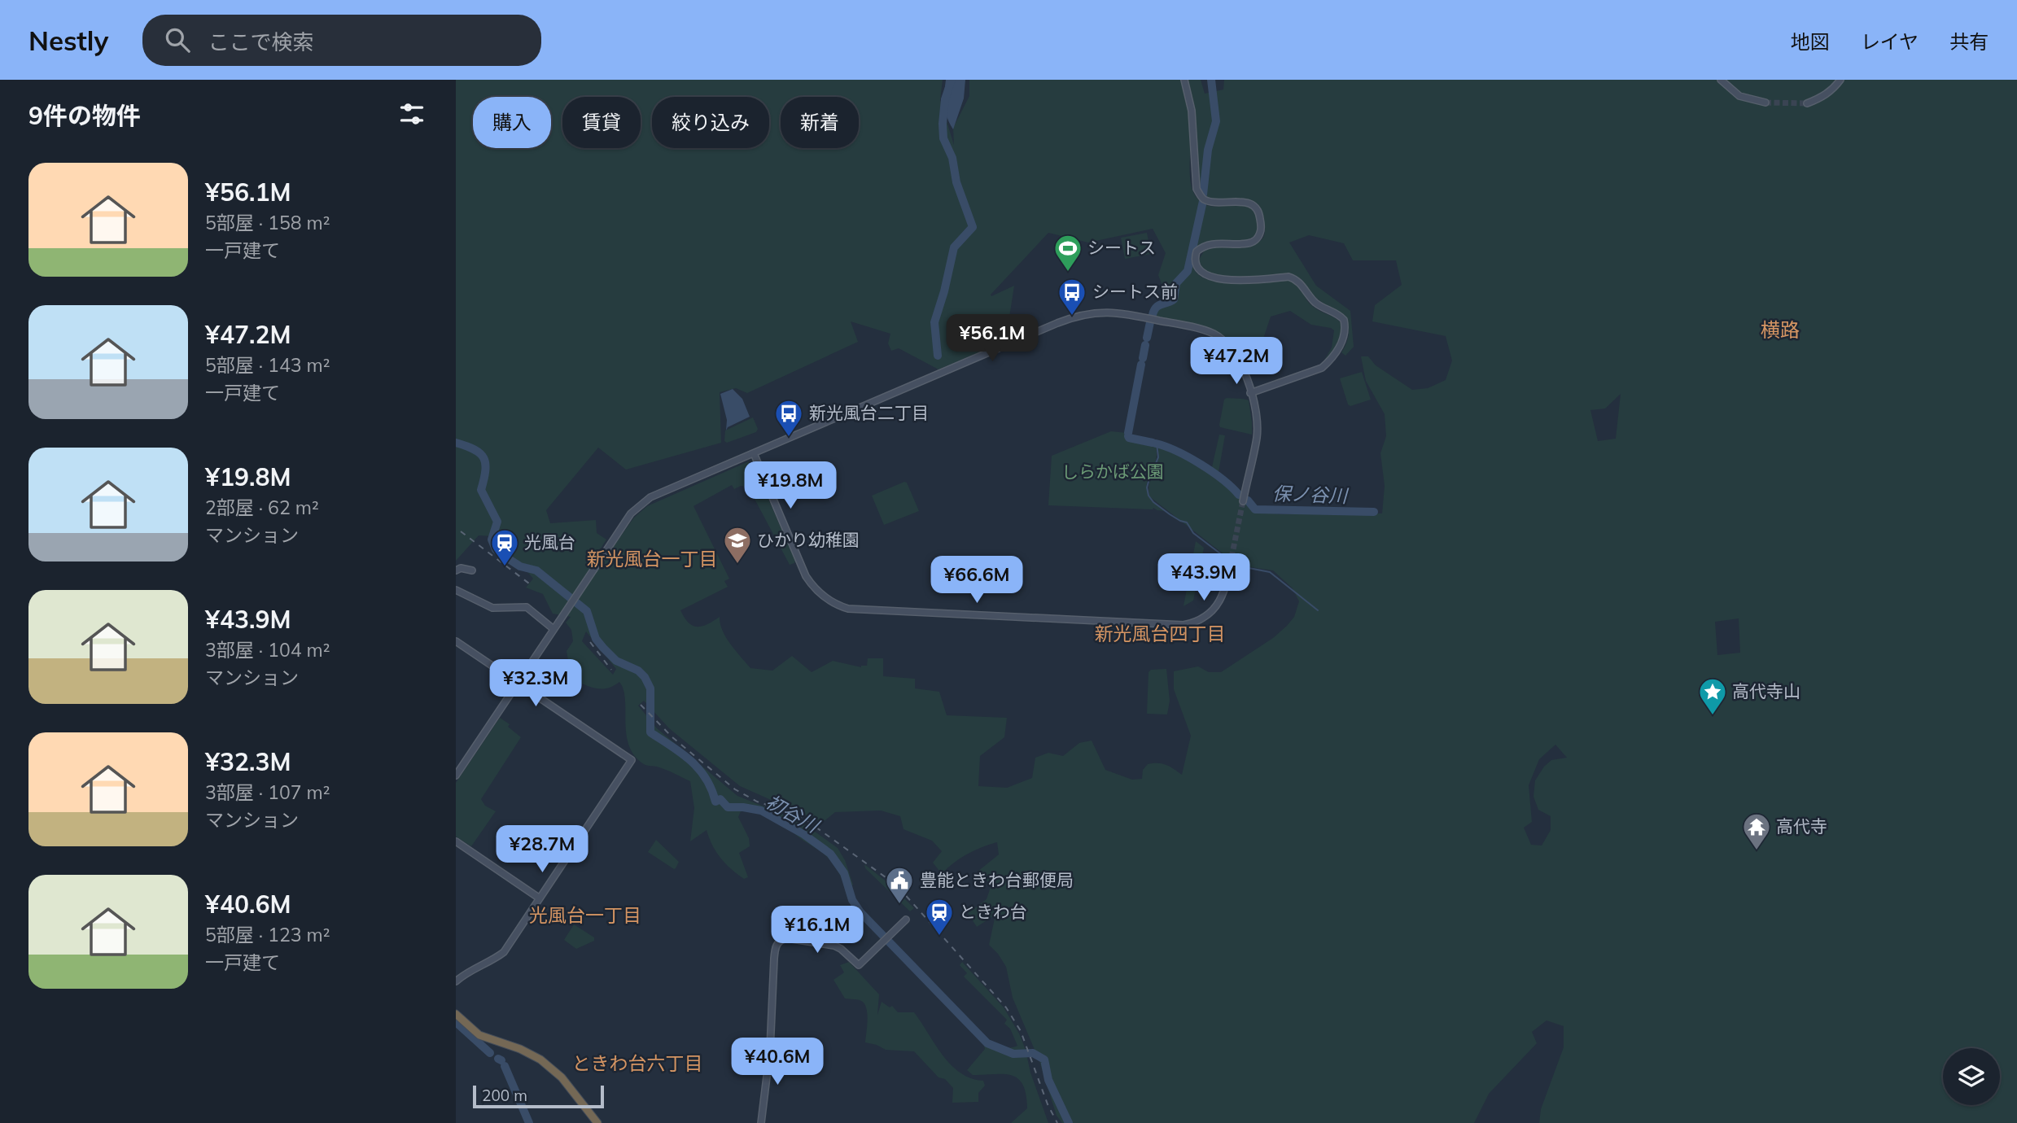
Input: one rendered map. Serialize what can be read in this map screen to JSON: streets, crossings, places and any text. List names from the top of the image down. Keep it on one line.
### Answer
{"districts":["横路","新光風台一丁目","新光風台四丁目","光風台一丁目","ときわ台六丁目"],"water":["保ノ谷川","初谷川"],"parks":["しらかば公園"],"places":{"sports":["シートス"],"bus stop":["シートス前","新光風台二丁目"],"school or university":["ひかり幼稚園"],"station":["光風台","ときわ台"],"place":["高代寺山"],"temple":["高代寺"],"public building":["豊能ときわ台郵便局"]},"scale_bar":"200 m","page":{"header":"Nestly","search":"ここで検索","nav":["地図","レイヤ","共有"],"heading":"9件の物件","chip":["購入","賃貸","絞り込み","新着"],"list":[{"name":"¥56.1M","note":"5部屋 · 158 m² · 一戸建て"},{"name":"¥47.2M","note":"5部屋 · 143 m² · 一戸建て"},{"name":"¥19.8M","note":"2部屋 · 62 m² · マンション"},{"name":"¥43.9M","note":"3部屋 · 104 m² · マンション"},{"name":"¥32.3M","note":"3部屋 · 107 m² · マンション"},{"name":"¥40.6M","note":"5部屋 · 123 m² · 一戸建て"}],"price":["¥56.1M","¥47.2M","¥19.8M","¥43.9M","¥66.6M","¥32.3M","¥28.7M","¥16.1M","¥40.6M"],"scale":"200 m"}}
